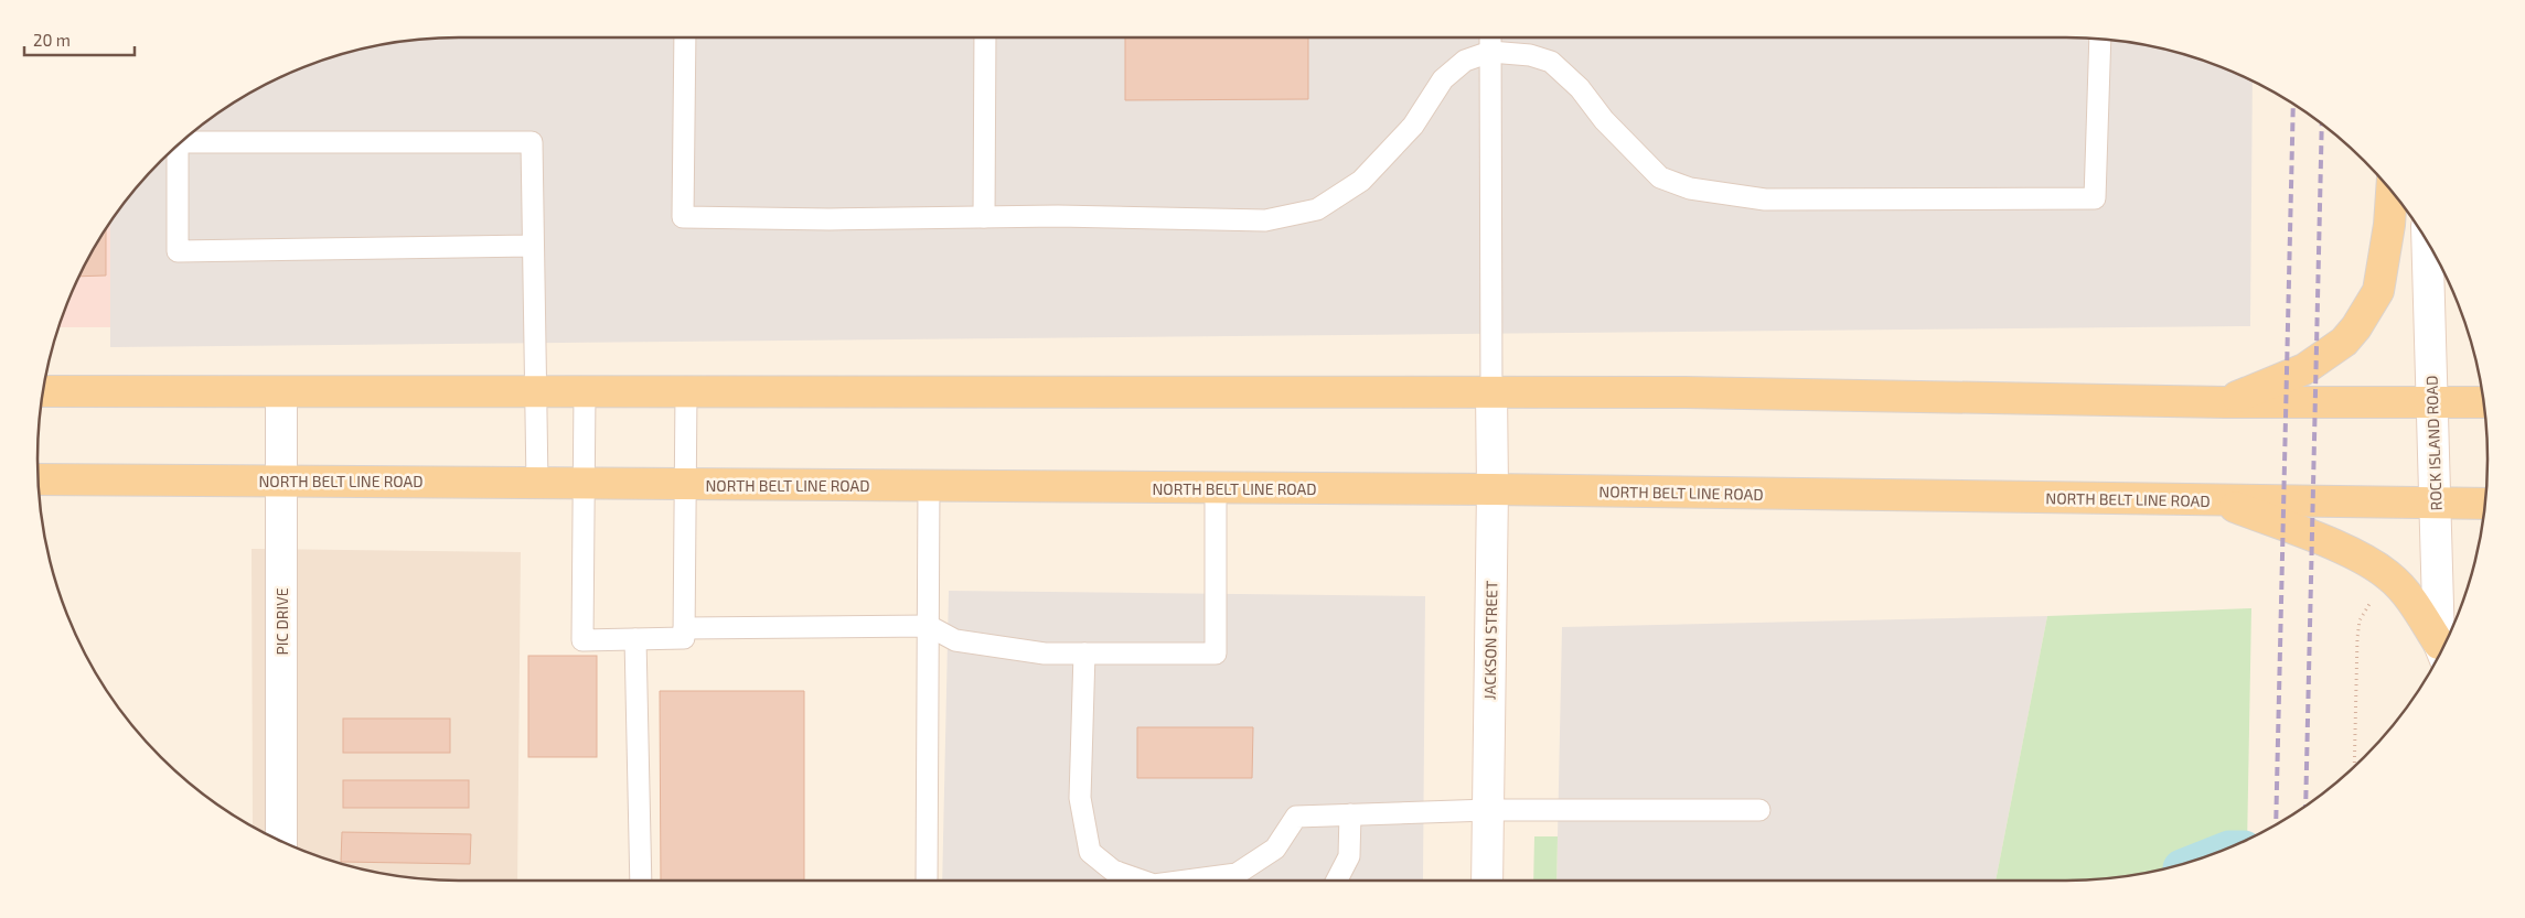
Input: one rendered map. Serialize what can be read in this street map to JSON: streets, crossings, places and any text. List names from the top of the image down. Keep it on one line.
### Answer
{"streets":{"main road":["NORTH BELT LINE ROAD"],"street":["ROCK ISLAND ROAD","PIC DRIVE","JACKSON STREET"]},"crossings":[["ROCK ISLAND ROAD","NORTH BELT LINE ROAD"],["NORTH BELT LINE ROAD","PIC DRIVE"],["NORTH BELT LINE ROAD","JACKSON STREET"]],"scale_bar":"20 m"}
